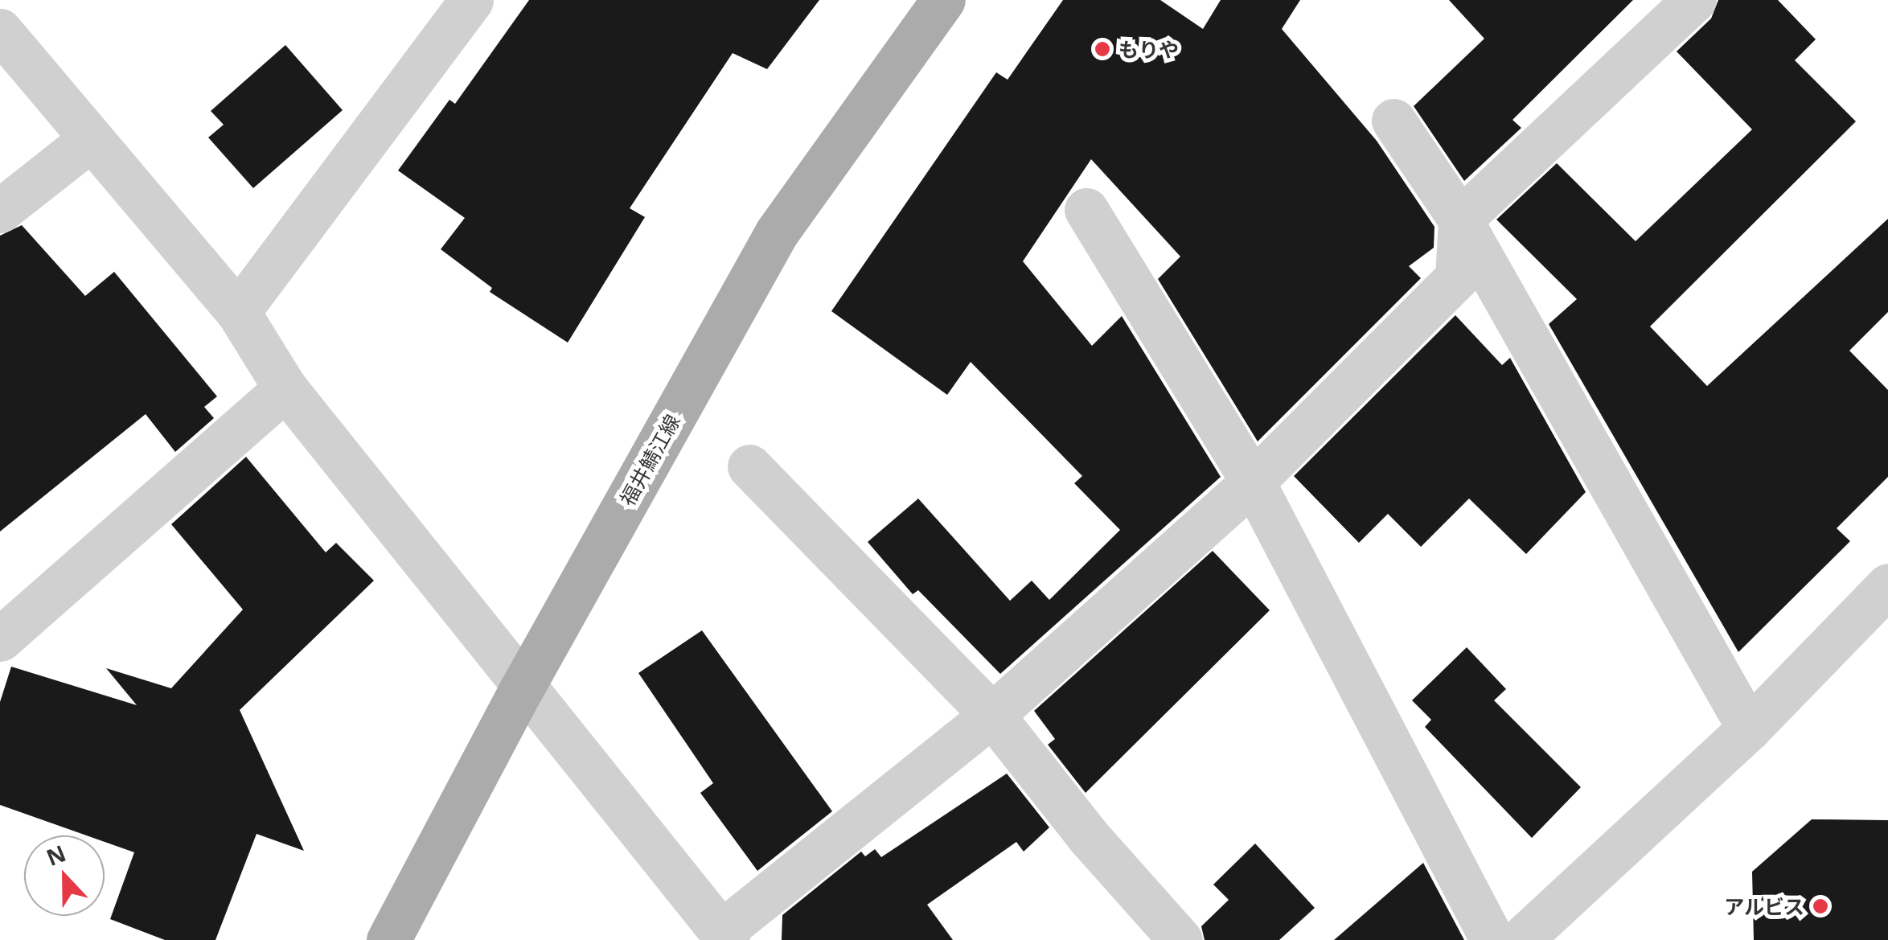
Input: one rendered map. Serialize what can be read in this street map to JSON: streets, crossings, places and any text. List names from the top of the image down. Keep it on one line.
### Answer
{"streets":{"main road":["福井鯖江線"]},"places":["もりや","アルビス"],"north":"top"}
